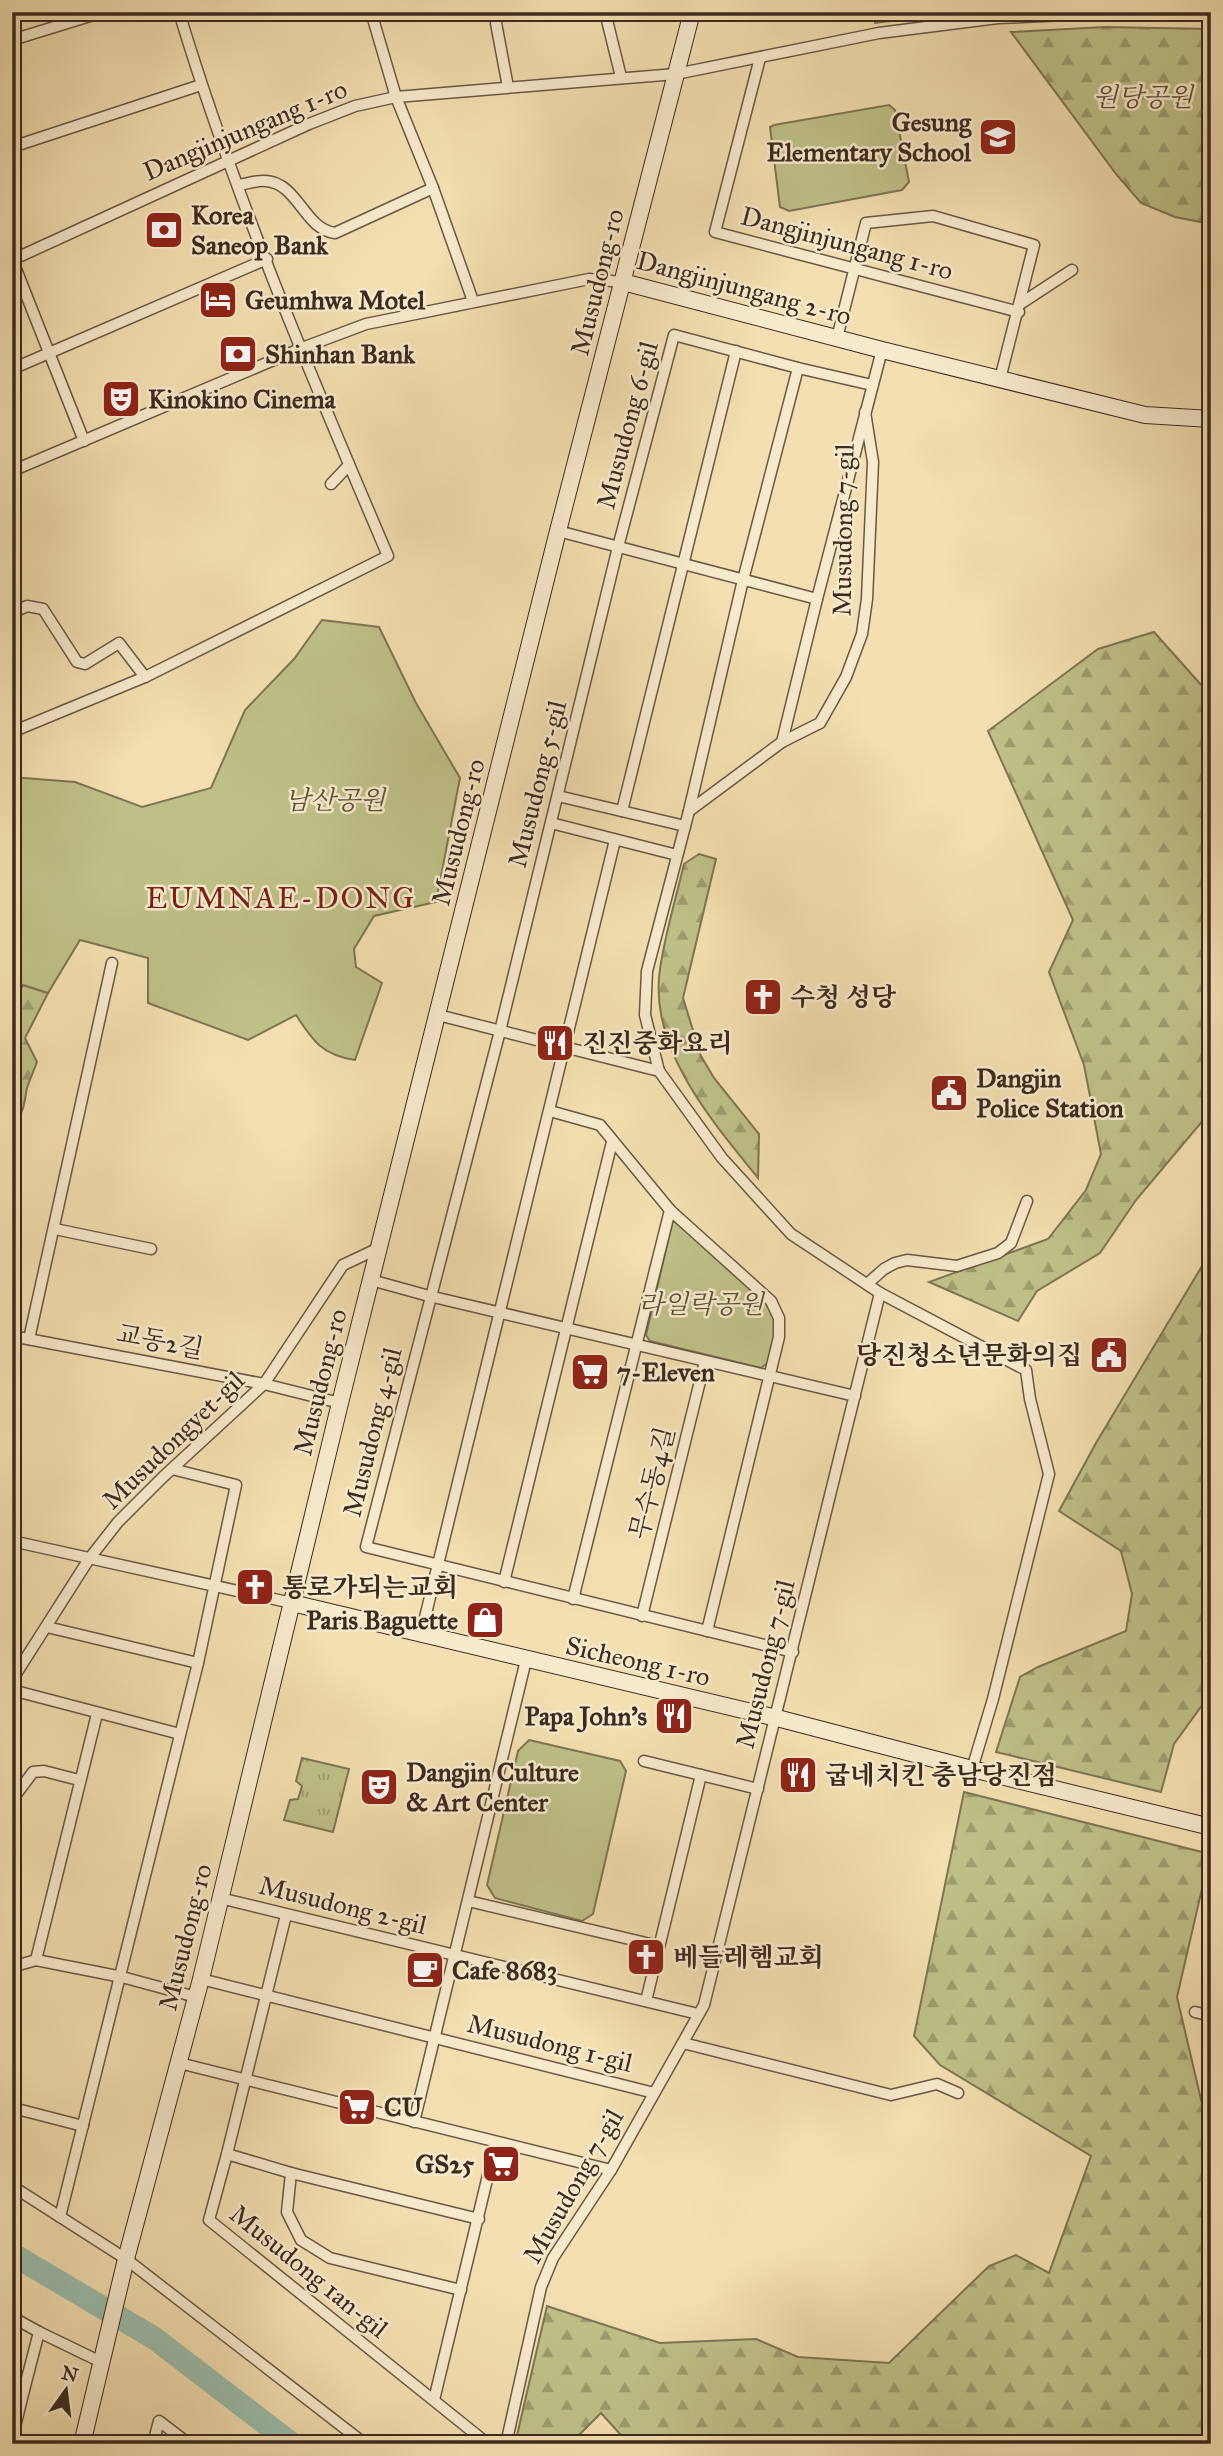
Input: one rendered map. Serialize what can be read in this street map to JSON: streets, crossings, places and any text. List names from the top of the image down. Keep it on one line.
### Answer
{"streets":{"street":["Dangjinjungang 1-ro","Musudong-ro","Dangjinjungang 2-ro","Musudong 6-gil","Musudong 7-gil","Musudong 5-gil","교동2길","Musudong 4-gil","Musudongyet-gil","무수동4길","Sicheong 1-ro","Musudong 2-gil","Musudong 1-gil","Musudong 1an-gil"]},"crossings":[["Dangjinjungang 1-ro","Musudong-ro"],["Dangjinjungang 1-ro","Dangjinjungang 2-ro"],["Musudong-ro","Dangjinjungang 2-ro"],["Musudong-ro","Musudong 6-gil"],["Musudong-ro","교동2길"],["Musudong-ro","Musudongyet-gil"],["Musudong-ro","Sicheong 1-ro"],["Musudong-ro","Musudong 2-gil"],["Musudong-ro","Musudong 1-gil"],["Dangjinjungang 2-ro","Musudong 7-gil"],["Musudong 6-gil","Musudong 7-gil"],["Musudong 6-gil","Musudong 5-gil"],["Musudong 7-gil","Musudong 4-gil"],["Musudong 7-gil","Sicheong 1-ro"],["Musudong 7-gil","Musudong 2-gil"],["Musudong 7-gil","Musudong 1-gil"],["Musudong 5-gil","Musudong 4-gil"],["교동2길","Musudongyet-gil"],["Musudong 4-gil","무수동4길"],["Sicheong 1-ro","Musudong 2-gil"],["Musudong 2-gil","Musudong 1-gil"]],"districts":["EUMNAE-DONG"],"parks":["원당공원","남산공원","라일락공원"],"places":{"school or university":["Gesung Elementary School"],"bank":["Korea Saneop Bank","Shinhan Bank"],"hotel":["Geumhwa Motel"],"theatre":["Kinokino Cinema","Dangjin Culture & Art Center"],"church":["수청 성당","통로가되는교회","베들레헴교회"],"restaurant":["진진중화요리","Papa John's","굽네치킨 충남당진점"],"public building":["Dangjin Police Station","당진청소년문화의집"],"supermarket":["7-Eleven","CU","GS25"],"shop":["Paris Baguette"],"cafe":["Cafe 8683"]},"north":"top"}
